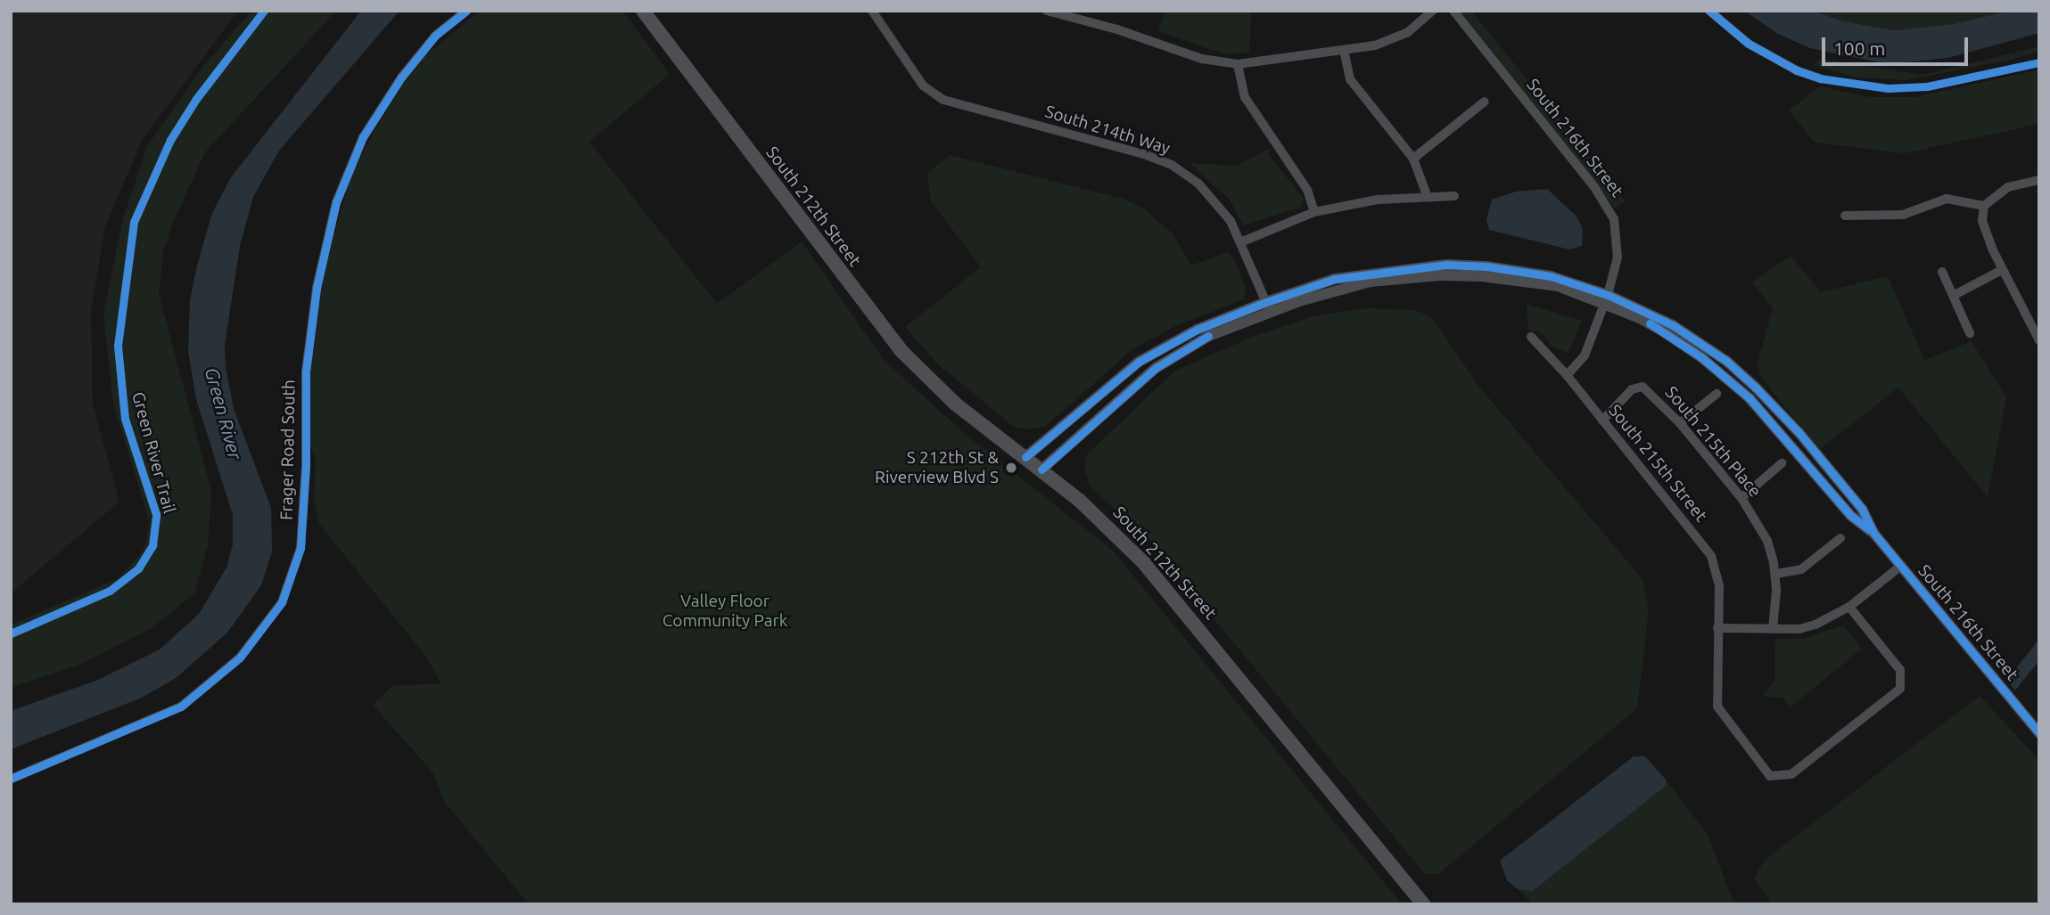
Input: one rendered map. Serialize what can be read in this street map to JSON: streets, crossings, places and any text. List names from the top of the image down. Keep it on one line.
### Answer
{"streets":{"main road":["South 212th Street"],"street":["South 214th Way","South 216th Street","South 215th Place","Frager Road South","South 215th Street"],"cycle path":["Green River Trail"]},"crossings":[["South 214th Way","South 216th Street"],["South 216th Street","South 215th Street"],["South 215th Place","South 215th Street"]],"water":["Green River"],"parks":["Valley Floor Community Park"],"places":["S 212th St & Riverview Blvd S"],"scale_bar":"100 m"}
